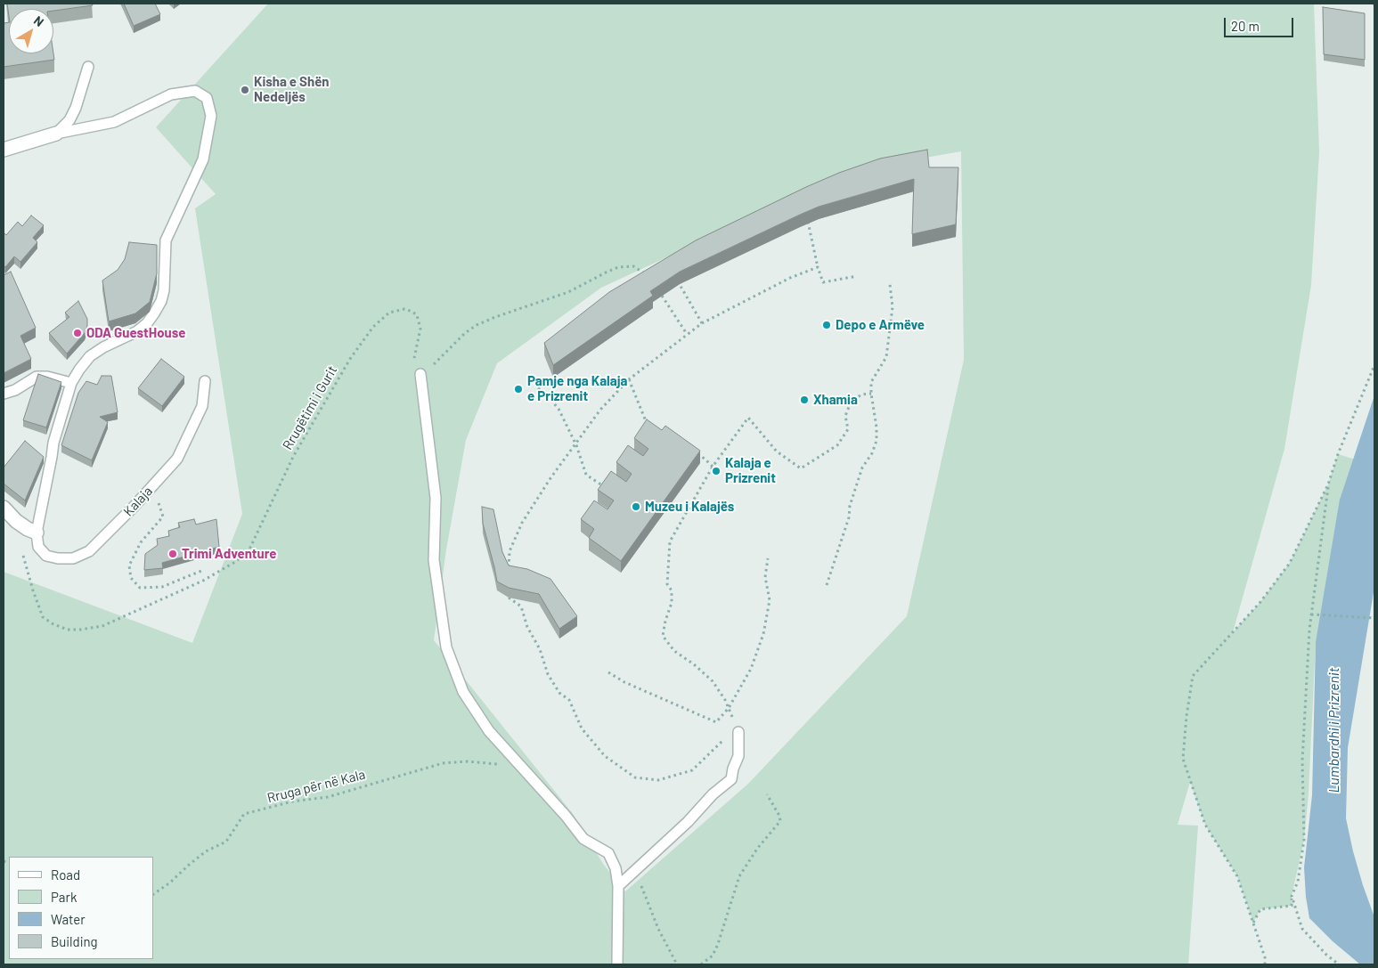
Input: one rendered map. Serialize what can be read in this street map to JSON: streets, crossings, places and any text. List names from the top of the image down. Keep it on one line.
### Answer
{"streets":{"lane":["Kalaja"],"path":["Rrugëtimi i Gurit","Rruga për në Kala"]},"water":["Lumbardhi i Prizrenit"],"places":["Kisha e Shën Nedeljës","Depo e Armëve","ODA GuestHouse","Pamje nga Kalaja e Prizrenit","Xhamia","Kalaja e Prizrenit","Muzeu i Kalajës","Trimi Adventure"],"legend":["Road","Park","Water","Building"],"scale_bar":"20 m","north":"top right"}
